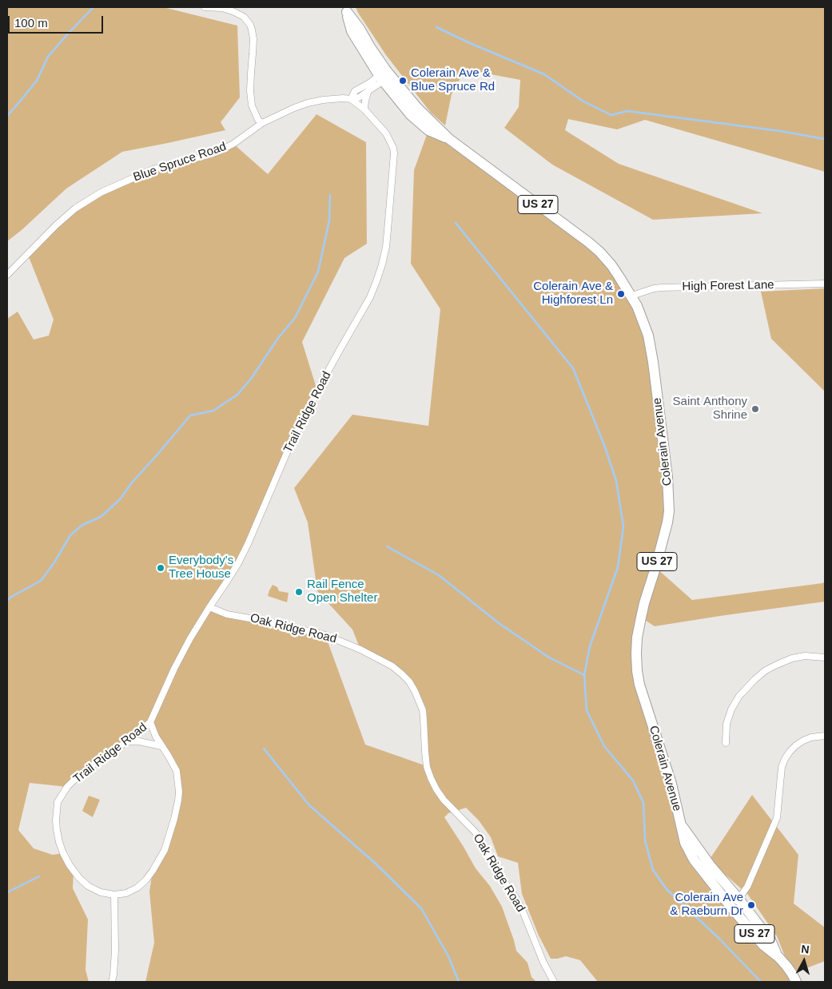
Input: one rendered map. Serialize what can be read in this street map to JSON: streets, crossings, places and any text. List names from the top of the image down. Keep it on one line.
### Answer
{"streets":{"main road":["US 27","Colerain Avenue"],"street":["Blue Spruce Road","High Forest Lane","Trail Ridge Road","Oak Ridge Road"]},"crossings":[["Blue Spruce Road","Trail Ridge Road"],["Blue Spruce Road","Colerain Avenue"],["High Forest Lane","Colerain Avenue"],["Trail Ridge Road","Oak Ridge Road"]],"places":["Colerain Ave & Blue Spruce Rd","Colerain Ave & Highforest Ln","Saint Anthony Shrine","Everybody's Tree House","Rail Fence Open Shelter","Colerain Ave & Raeburn Dr"],"scale_bar":"100 m","north":"top"}
